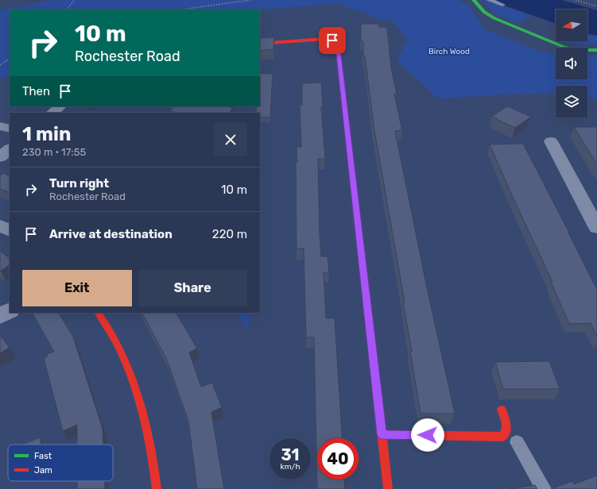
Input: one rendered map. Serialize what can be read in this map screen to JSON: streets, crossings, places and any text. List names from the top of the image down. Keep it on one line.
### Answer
{"parks":["Birch Wood"],"legend":["Fast","Jam"],"north":"left","page":{"turn":["10 m","Rochester Road"],"then":"Then","heading":["1 min","230 m · 17:55"],"list":[{"name":"Turn right","note":"Rochester Road","value":"10 m"},{"name":"Arrive at destination","value":"220 m"}],"buttons":["Exit","Share"],"speed":"31 km/h","limit":"40"}}
